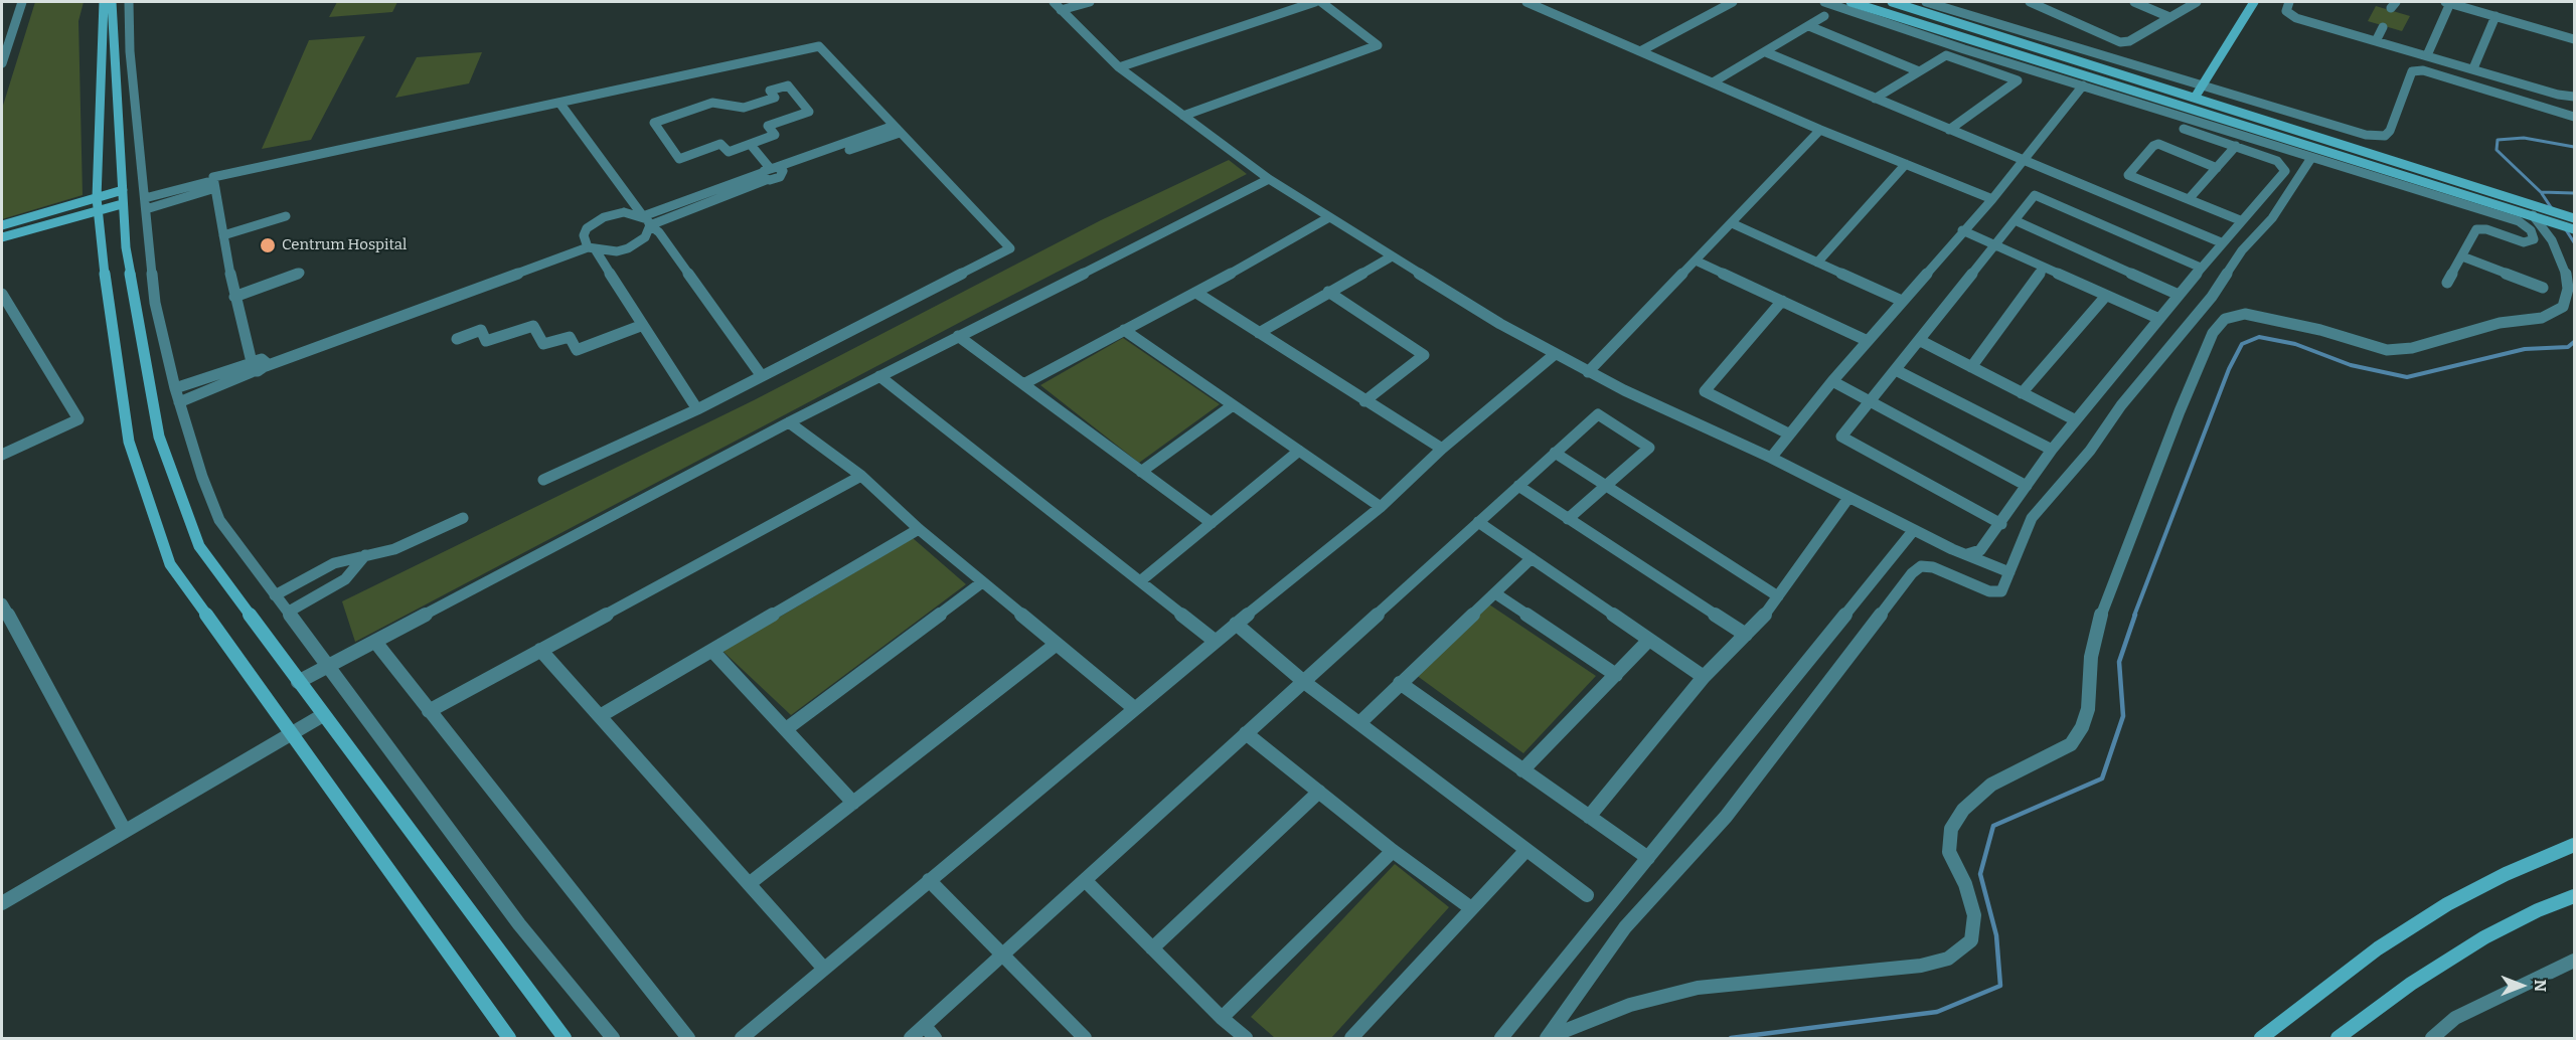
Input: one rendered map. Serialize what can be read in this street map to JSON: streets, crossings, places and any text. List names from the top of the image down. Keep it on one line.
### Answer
{"places":["Centrum Hospital"],"north":"right"}
